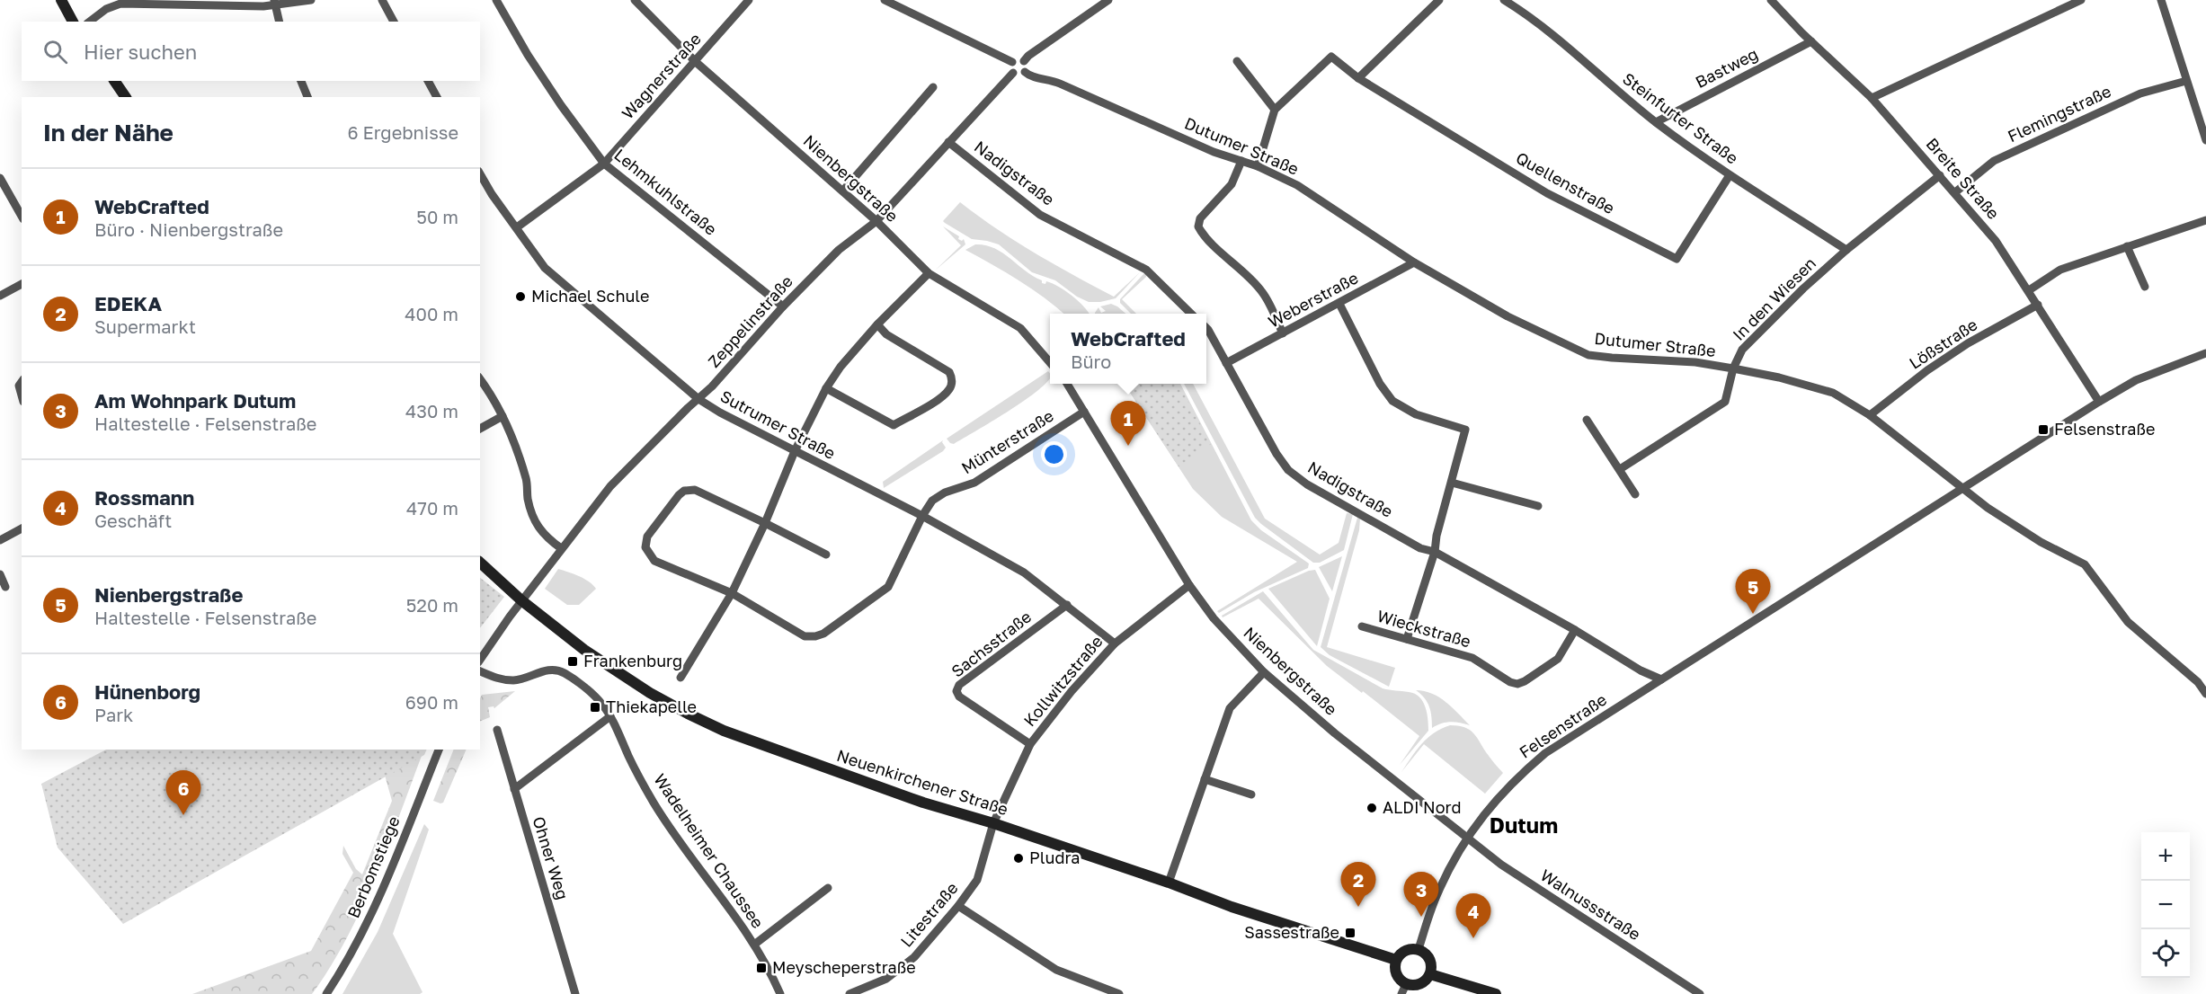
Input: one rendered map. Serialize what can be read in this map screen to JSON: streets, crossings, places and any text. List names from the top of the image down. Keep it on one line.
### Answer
{"streets":{"street":["Bastweg","Wagnerstraße","Flemingstraße","Steinfurter Straße","Dutumer Straße","Nadigstraße","Nienbergstraße","Breite Straße","Quellenstraße","Lehmkuhlstraße","In den Wiesen","Weberstraße","Zeppelinstraße","Lößstraße","Sutrumer Straße","Münterstraße","Wieckstraße","Sachsstraße","Kollwitzstraße","Felsenstraße","Neuenkirchener Straße","Wadelheimer Chaussee","Ohner Weg","Berbomstiege","Walnussstraße","Litestraße"]},"crossings":[["Bastweg","Steinfurter Straße"],["Bastweg","Breite Straße"],["Wagnerstraße","Nienbergstraße"],["Wagnerstraße","Lehmkuhlstraße"],["Wagnerstraße","Sutrumer Straße"],["Flemingstraße","Breite Straße"],["Steinfurter Straße","Quellenstraße"],["Steinfurter Straße","In den Wiesen"],["Dutumer Straße","In den Wiesen"],["Dutumer Straße","Weberstraße"],["Dutumer Straße","Zeppelinstraße"],["Dutumer Straße","Lößstraße"],["Dutumer Straße","Felsenstraße"],["Nadigstraße","Weberstraße"],["Nadigstraße","Zeppelinstraße"],["Nadigstraße","Wieckstraße"],["Nadigstraße","Felsenstraße"],["Nienbergstraße","Zeppelinstraße"],["Nienbergstraße","Münterstraße"],["Nienbergstraße","Kollwitzstraße"],["Nienbergstraße","Felsenstraße"],["Nienbergstraße","Walnussstraße"],["Breite Straße","In den Wiesen"],["Breite Straße","Lößstraße"],["Breite Straße","Felsenstraße"],["Lehmkuhlstraße","Zeppelinstraße"],["Zeppelinstraße","Sutrumer Straße"],["Zeppelinstraße","Neuenkirchener Straße"],["Sutrumer Straße","Münterstraße"],["Sutrumer Straße","Sachsstraße"],["Sutrumer Straße","Kollwitzstraße"],["Sachsstraße","Kollwitzstraße"],["Kollwitzstraße","Neuenkirchener Straße"],["Kollwitzstraße","Litestraße"],["Felsenstraße","Neuenkirchener Straße"],["Felsenstraße","Walnussstraße"],["Neuenkirchener Straße","Litestraße"]],"districts":["Dutum"],"places":{"other":["Michael Schule","ALDI Nord","Pludra"],"transit":["Felsenstraße","Frankenburg","Thiekapelle","Sassestraße","Meyscheperstraße"]},"page":{"search":"Hier suchen","heading":["In der Nähe","6 Ergebnisse"],"list":[{"mark":"1","name":"WebCrafted","note":"Büro · Nienbergstraße","value":"50 m"},{"mark":"2","name":"EDEKA","note":"Supermarkt","value":"400 m"},{"mark":"3","name":"Am Wohnpark Dutum","note":"Haltestelle · Felsenstraße","value":"430 m"},{"mark":"4","name":"Rossmann","note":"Geschäft","value":"470 m"},{"mark":"5","name":"Nienbergstraße","note":"Haltestelle · Felsenstraße","value":"520 m"},{"mark":"6","name":"Hünenborg","note":"Park","value":"690 m"}],"popup":["WebCrafted","Büro"],"pins":["1","5","6","2","3","4"],"map_buttons":["+","−"]}}
